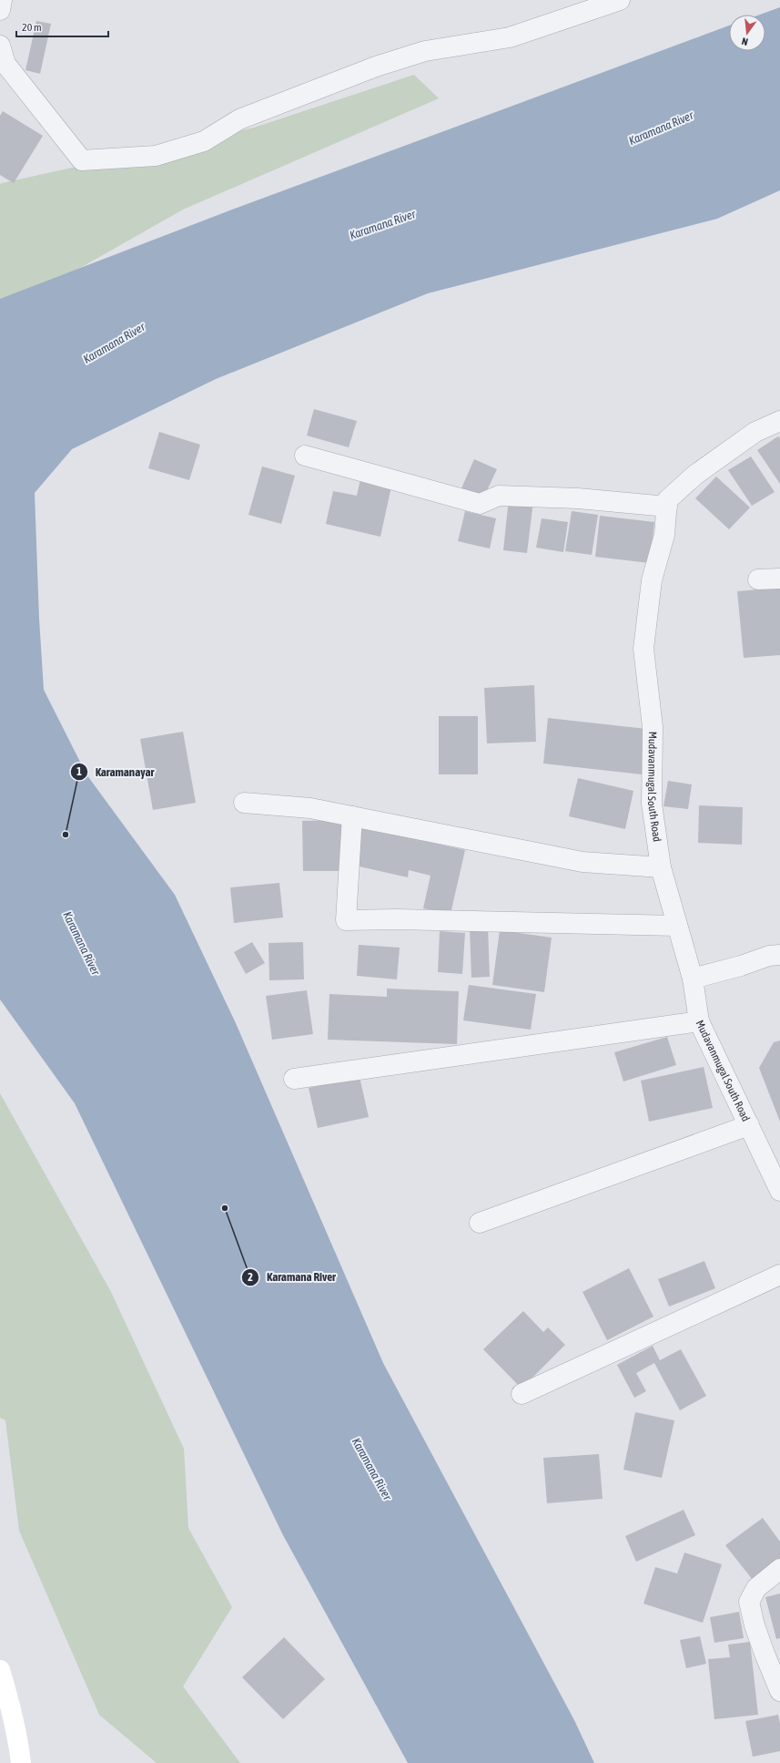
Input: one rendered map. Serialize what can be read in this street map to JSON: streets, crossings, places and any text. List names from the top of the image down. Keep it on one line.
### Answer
{"streets":{"street":["Mudavanmugal South Road"]},"water":["Karamana River"],"places":["Karamanayar","Karamana River"],"scale_bar":"20 m","north":"bottom"}
